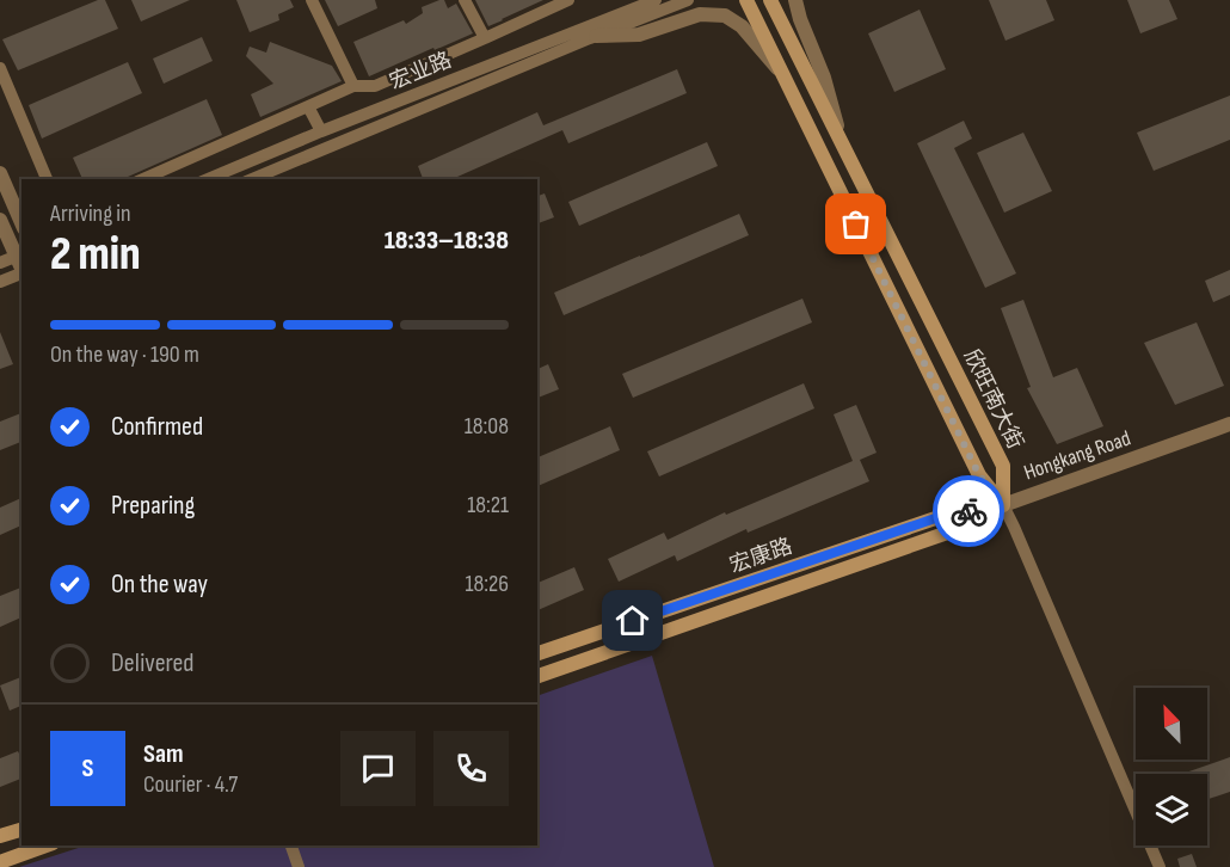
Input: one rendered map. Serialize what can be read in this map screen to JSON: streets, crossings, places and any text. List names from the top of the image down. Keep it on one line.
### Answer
{"streets":{"main road":["欣旺南大街","Hongkang Road","宏康路"],"street":["宏业路"]},"crossings":[["欣旺南大街","Hongkang Road"],["欣旺南大街","宏康路"],["Hongkang Road","宏康路"]],"north":"top left","page":{"heading":["2 min","Arriving in","18:33–18:38"],"panel":["Sam","Courier · 4.7"],"bar":"On the way · 190 m","list":[["Confirmed","18:08"],["Preparing","18:21"],["On the way","18:26"],"Delivered"],"round":"S"}}
